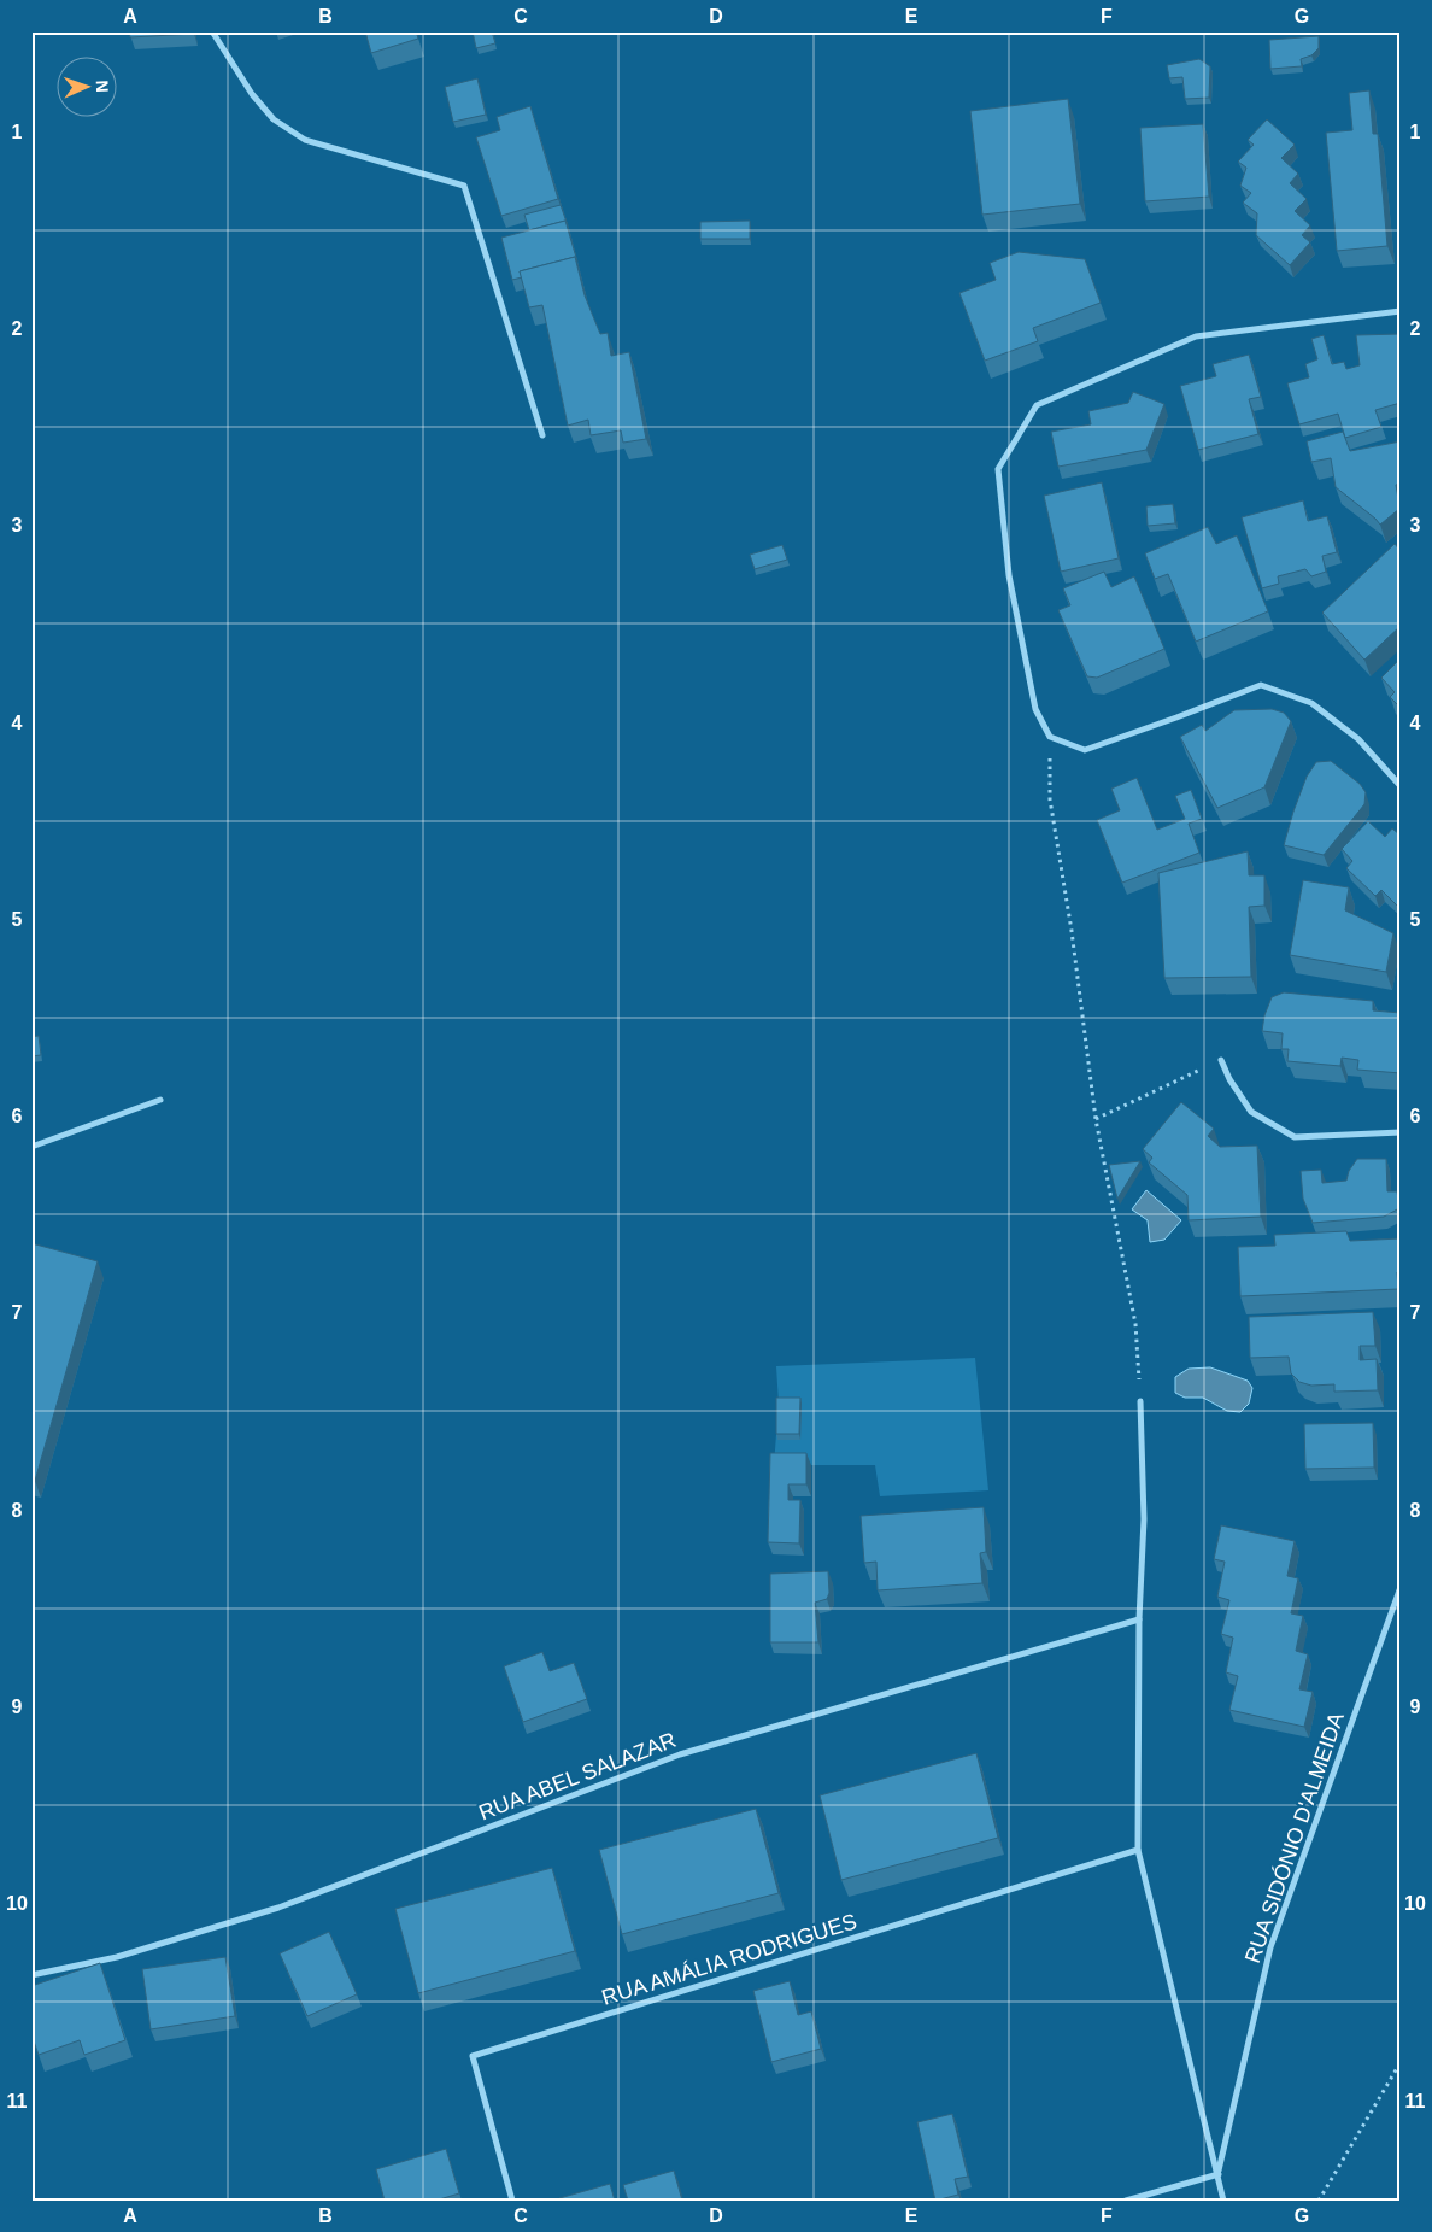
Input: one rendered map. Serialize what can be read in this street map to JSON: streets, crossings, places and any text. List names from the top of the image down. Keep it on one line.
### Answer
{"streets":{"street":["RUA ABEL SALAZAR","RUA SIDÓNIO D'ALMEIDA","RUA AMÁLIA RODRIGUES"]},"north":"right","grid":{"columns":["A","B","C","D","E","F","G"],"rows":["1","2","3","4","5","6","7","8","9","10","11"]}}
